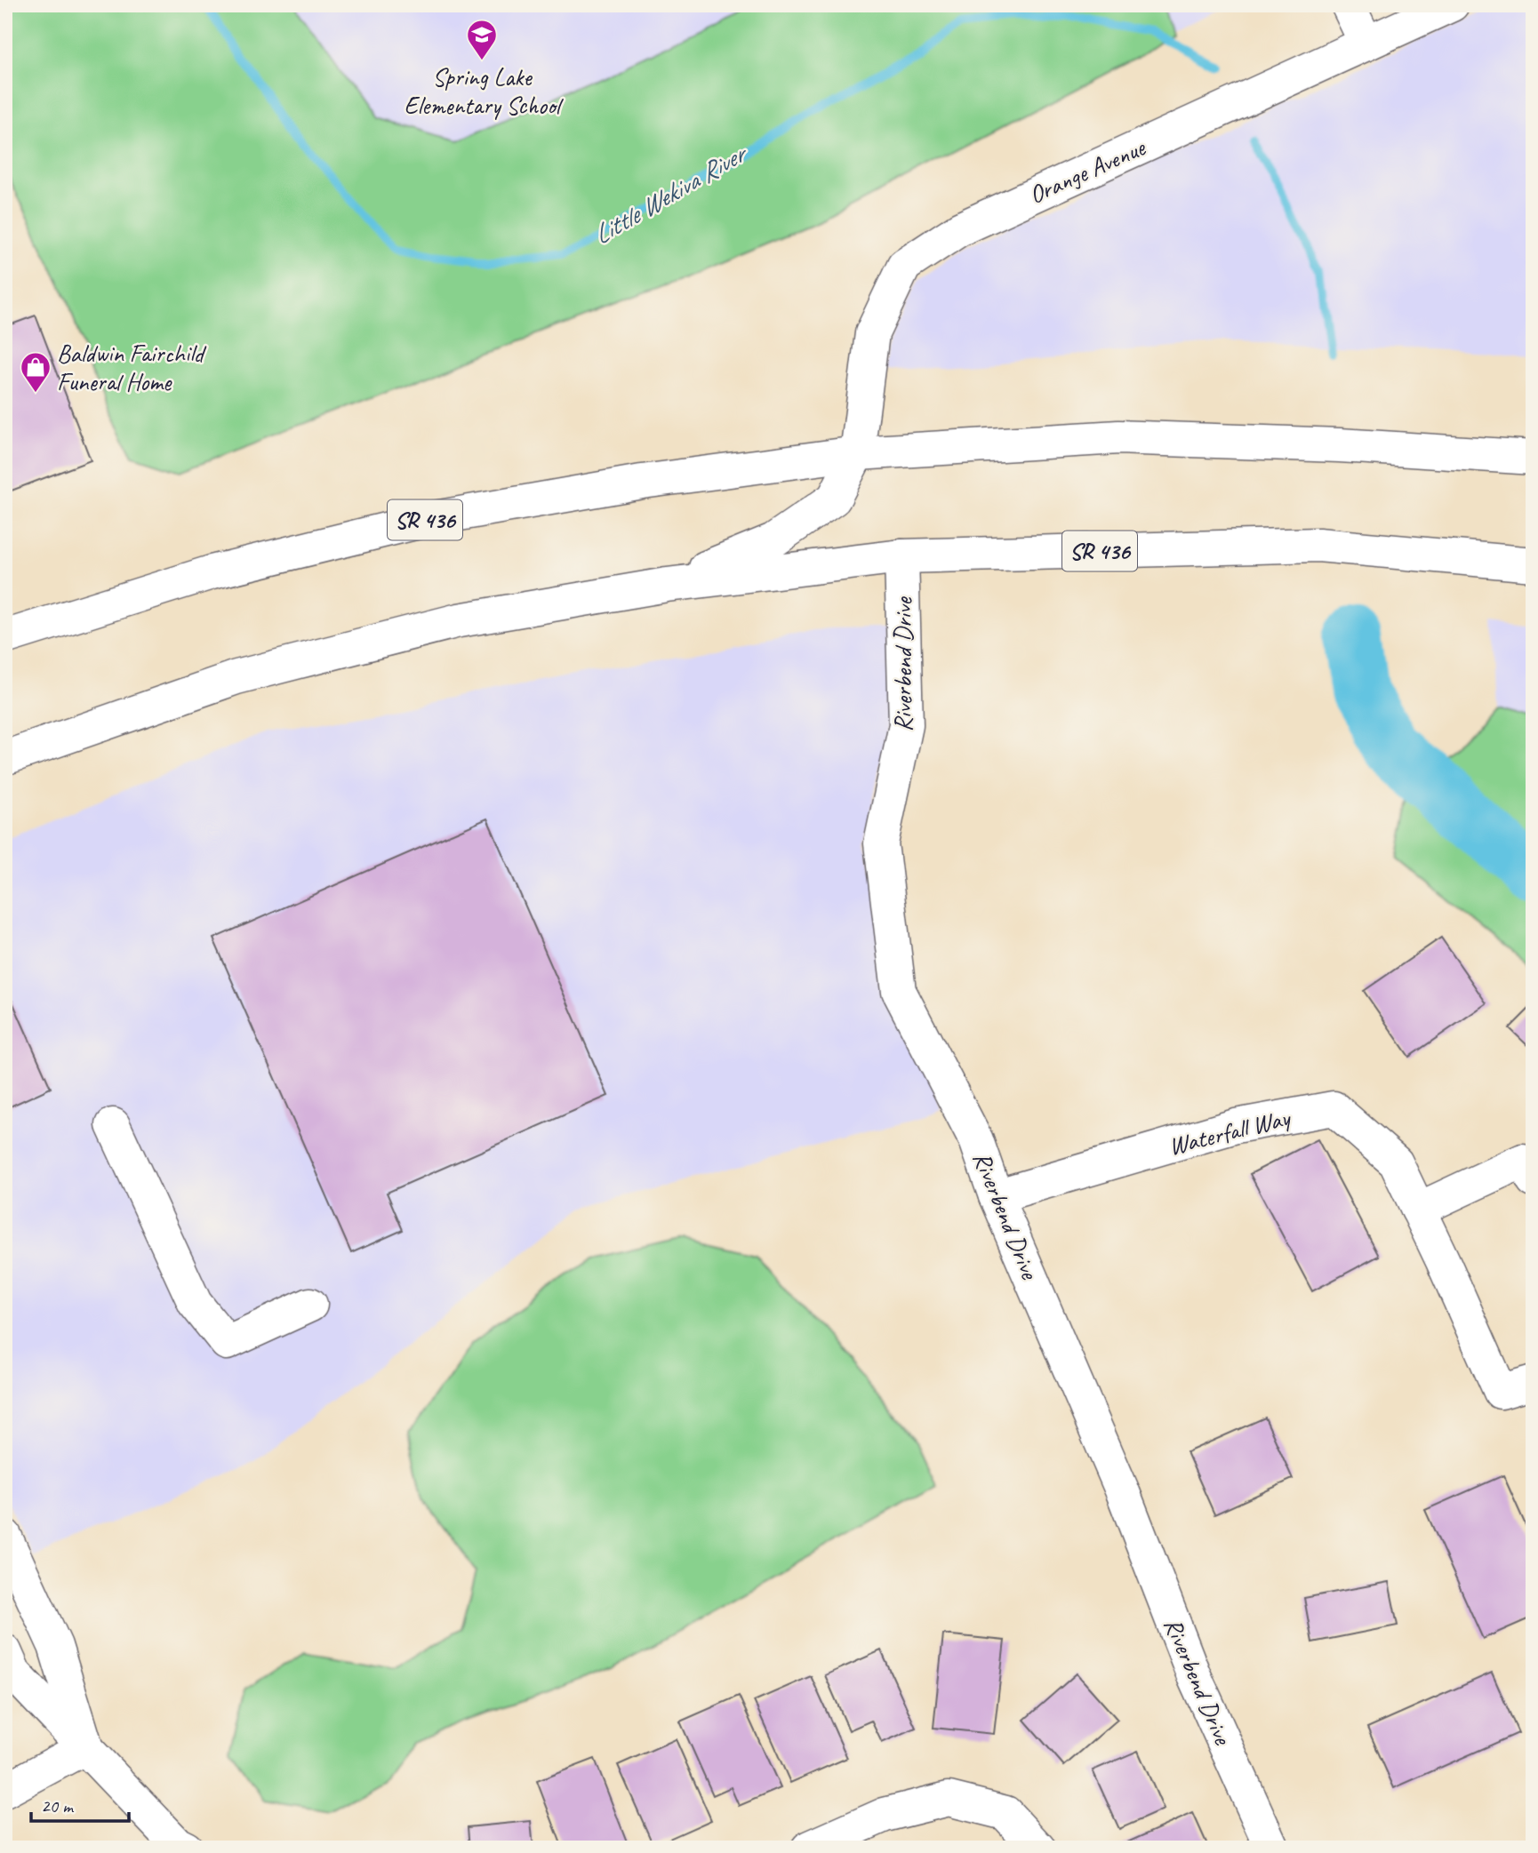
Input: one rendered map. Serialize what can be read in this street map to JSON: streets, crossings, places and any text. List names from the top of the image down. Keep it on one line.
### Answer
{"streets":{"main road":["Orange Avenue","SR 436","Riverbend Drive","Waterfall Way"]},"crossings":[["Orange Avenue","SR 436"],["SR 436","Riverbend Drive"],["Riverbend Drive","Waterfall Way"]],"water":["Little Wekiva River"],"places":{"school or university":["Spring Lake Elementary School"],"shop":["Baldwin Fairchild Funeral Home"]},"scale_bar":"20 m"}
